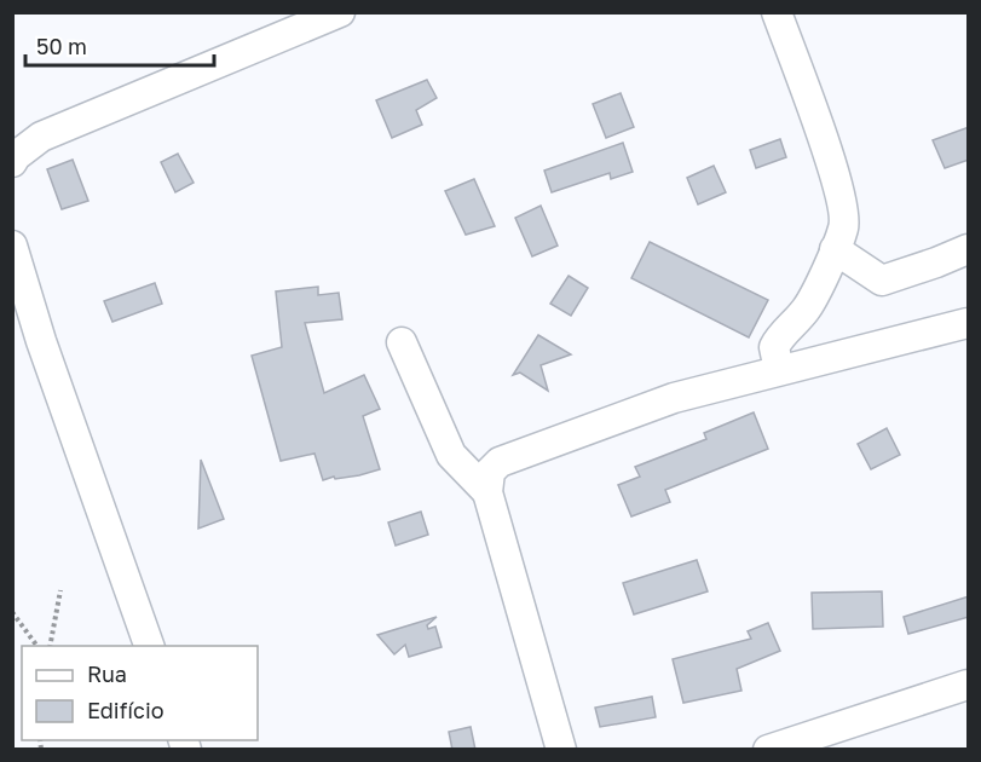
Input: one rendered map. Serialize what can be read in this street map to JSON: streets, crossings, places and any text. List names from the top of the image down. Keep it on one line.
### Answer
{"legend":["Rua","Edifício"],"scale_bar":"50 m"}
